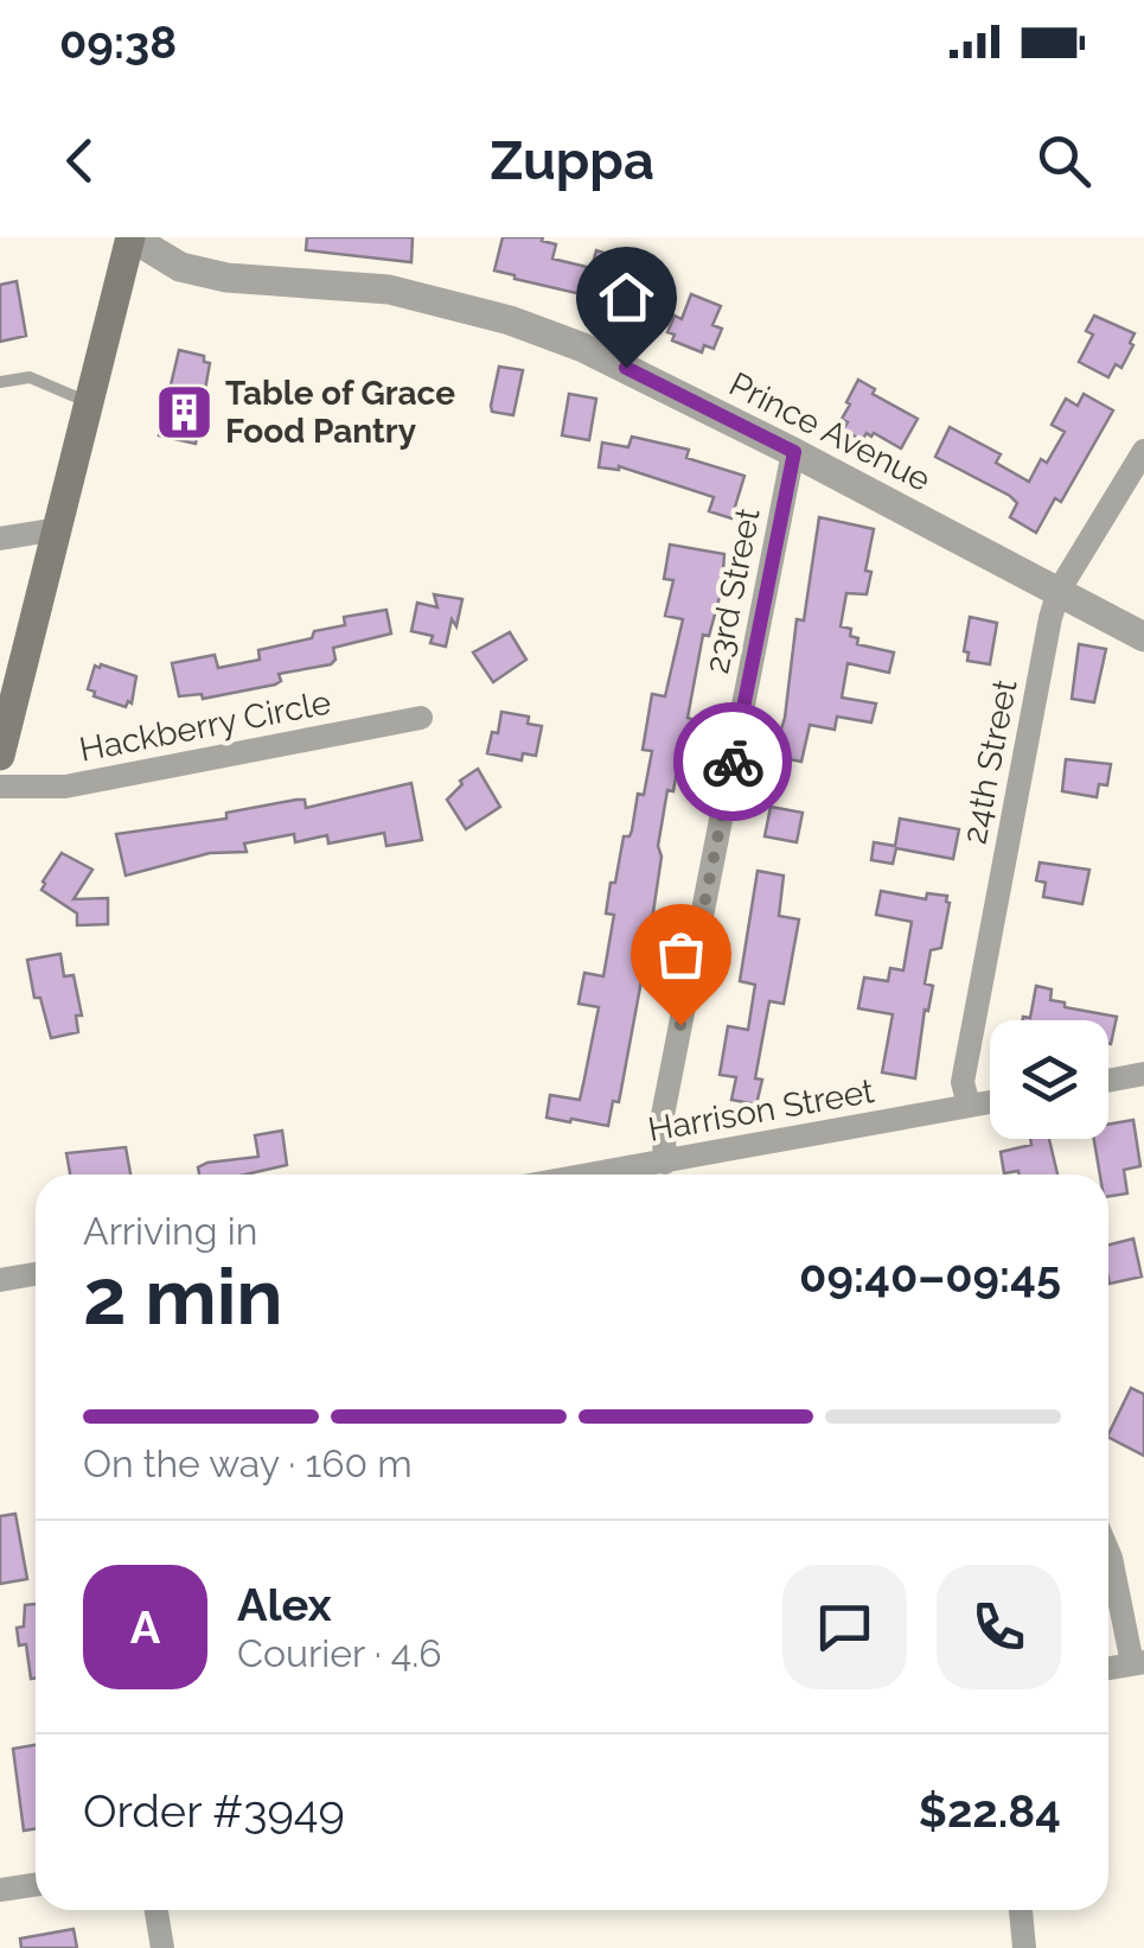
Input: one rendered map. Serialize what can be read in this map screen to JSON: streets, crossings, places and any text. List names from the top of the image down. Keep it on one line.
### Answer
{"streets":{"street":["Prince Avenue","23rd Street","Hackberry Circle","24th Street","Harrison Street"]},"crossings":[["Prince Avenue","23rd Street"],["Prince Avenue","24th Street"],["23rd Street","Harrison Street"],["24th Street","Harrison Street"]],"places":{"building":["Table of Grace Food Pantry"]},"page":{"status":"09:38","header":"Zuppa","heading":["2 min","Arriving in","09:40–09:45"],"panel":["Alex","Courier · 4.6","Order #3949","$22.84"],"bar":"On the way · 160 m","round":"A"}}
